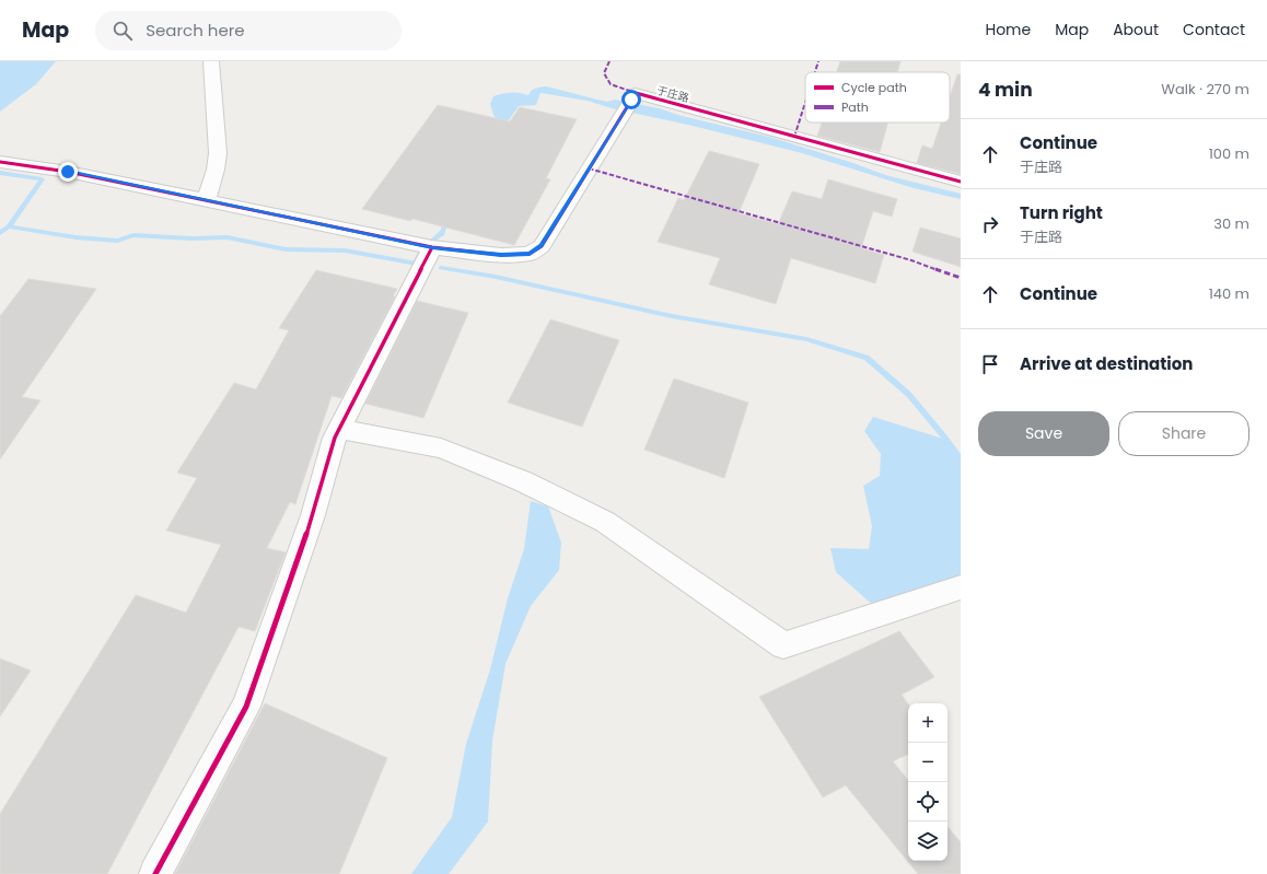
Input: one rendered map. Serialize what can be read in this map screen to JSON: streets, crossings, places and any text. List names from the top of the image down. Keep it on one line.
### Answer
{"streets":{"street":["于庄路"]},"legend":["Cycle path","Path"],"page":{"header":"Map","search":"Search here","nav":["Home","Map","About","Contact"],"heading":["4 min","Walk · 270 m"],"list":[["Continue","于庄路","100 m"],["Turn right","于庄路","30 m"],["Continue","140 m"],"Arrive at destination"],"buttons":["Save","Share"],"map_buttons":["+","−"]}}
